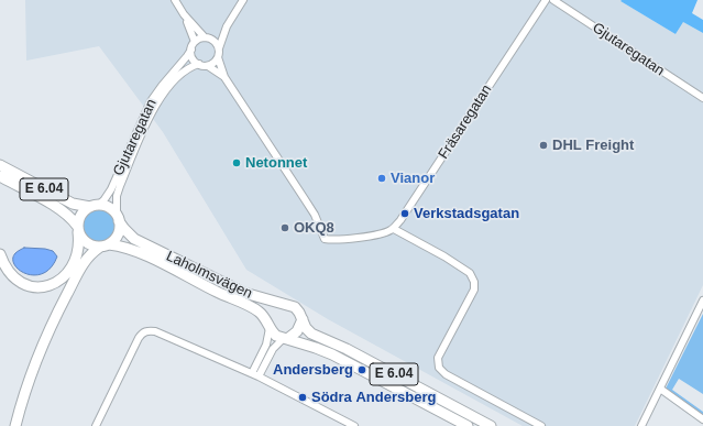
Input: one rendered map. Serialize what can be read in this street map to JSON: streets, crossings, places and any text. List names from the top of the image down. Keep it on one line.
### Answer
{"streets":{"highway":["E 6.04","Laholmsvägen"],"street":["Gjutaregatan","Fräsaregatan"]},"crossings":[["Gjutaregatan","Laholmsvägen"]],"places":["DHL Freight","Netonnet","Vianor","Verkstadsgatan","OKQ8","Andersberg","Södra Andersberg"]}
